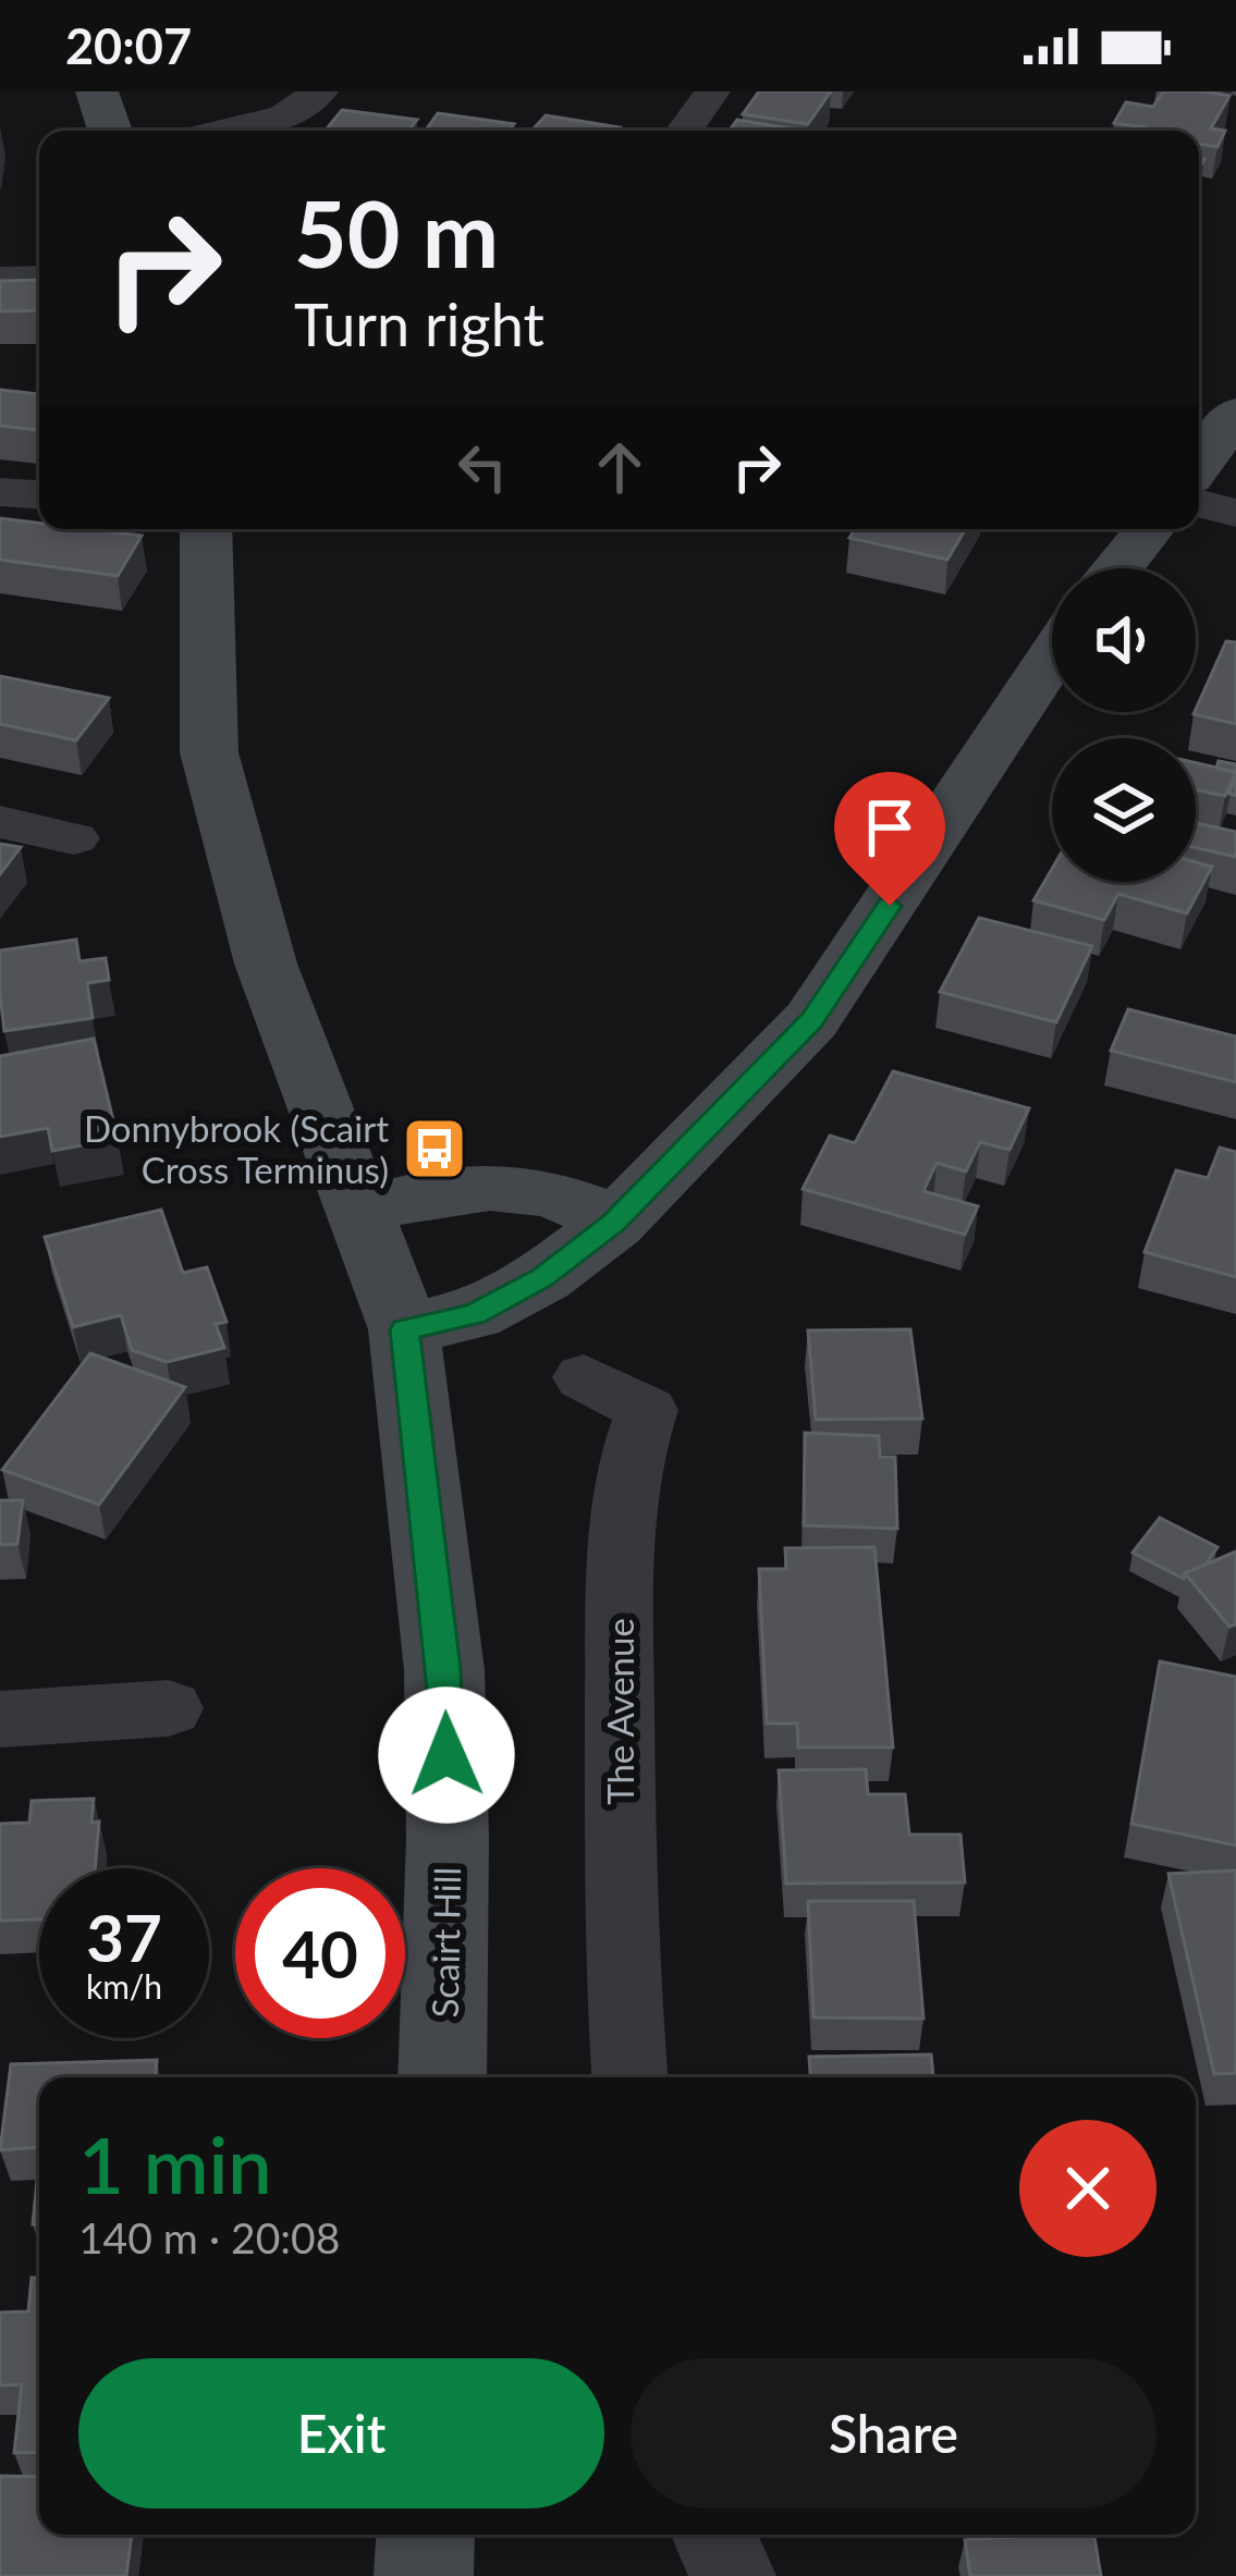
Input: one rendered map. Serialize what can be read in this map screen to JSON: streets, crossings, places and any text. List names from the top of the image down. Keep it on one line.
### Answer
{"streets":{"street":["The Avenue","Scairt Hill"]},"places":{"bus stop":["Donnybrook (Scairt Cross Terminus)"]},"page":{"status":"20:07","turn":["50 m","Turn right"],"speed":"37 km/h","limit":"40","heading":["1 min","140 m · 20:08"],"buttons":["Exit","Share"]}}
